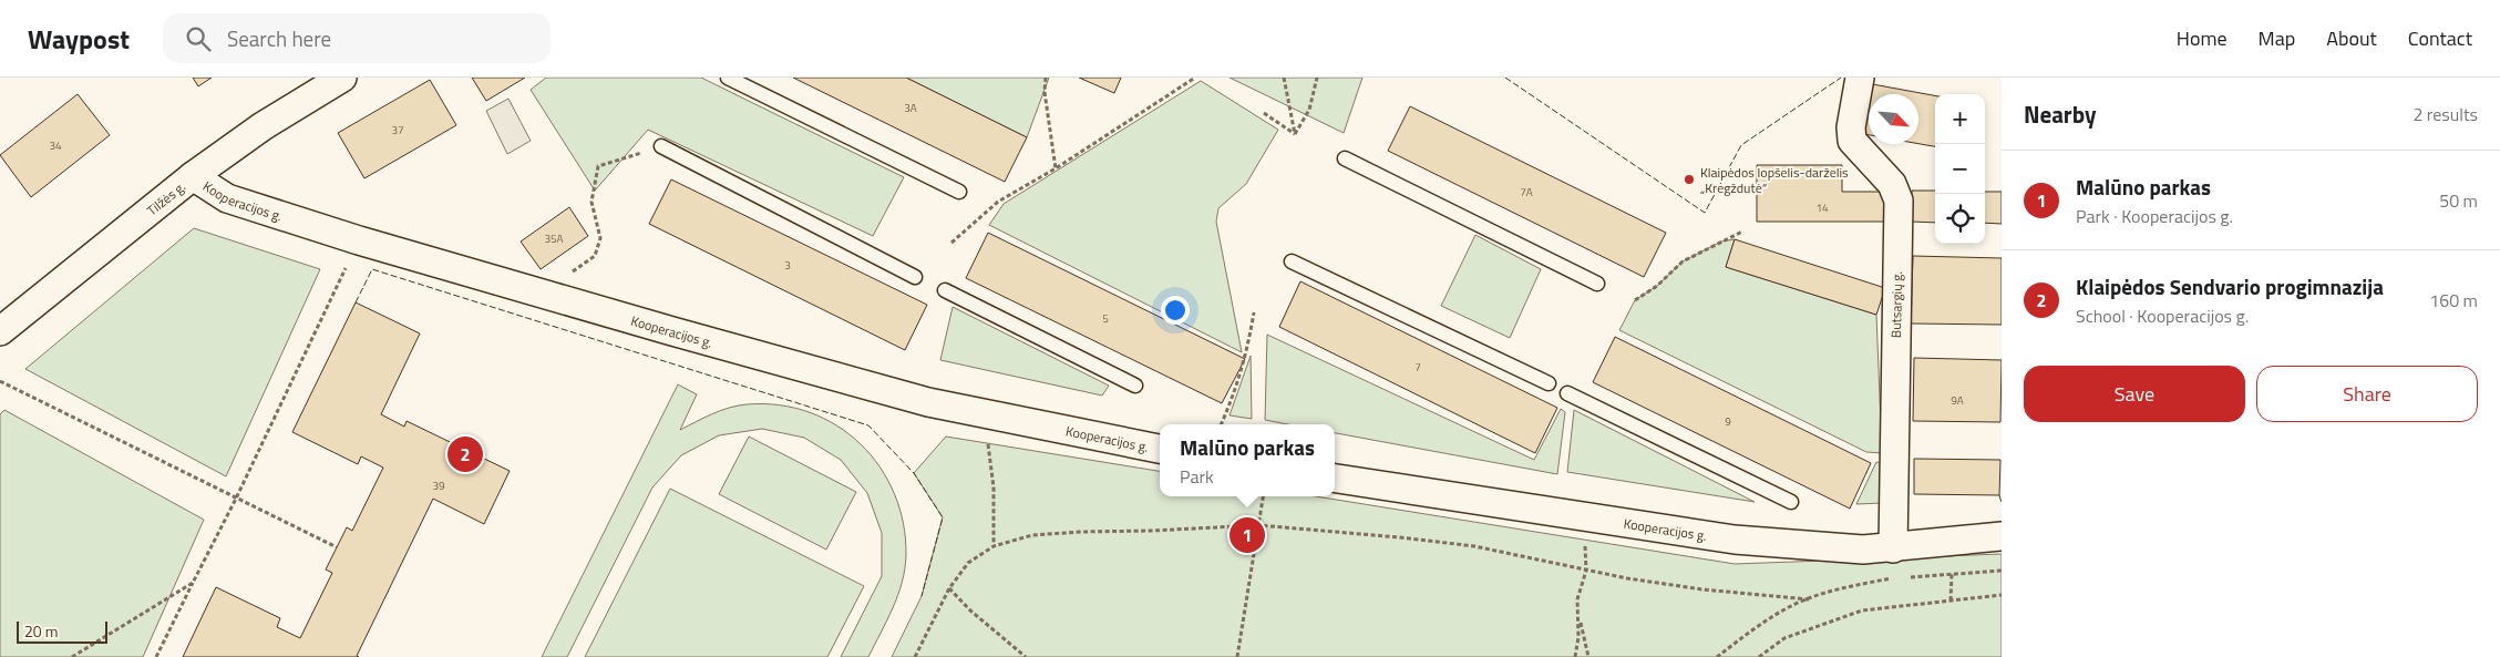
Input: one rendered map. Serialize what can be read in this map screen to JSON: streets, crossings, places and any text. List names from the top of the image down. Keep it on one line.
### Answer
{"streets":{"street":["Tilžės g.","Kooperacijos g.","Butsargių g."]},"crossings":[["Tilžės g.","Kooperacijos g."],["Kooperacijos g.","Butsargių g."]],"places":["Klaipėdos lopšelis-darželis „Kregždutė“"],"house_numbers":["3A","37","34","7A","14","35A","3","5","7","9A","9","39"],"scale_bar":"20 m","north":"bottom right","page":{"header":"Waypost","search":"Search here","nav":["Home","Map","About","Contact"],"heading":["Nearby","2 results"],"map_buttons":["+","−"],"list":[{"mark":"1","name":"Malūno parkas","note":"Park · Kooperacijos g.","value":"50 m"},{"mark":"2","name":"Klaipėdos Sendvario progimnazija","note":"School · Kooperacijos g.","value":"160 m"}],"buttons":["Save","Share"],"popup":["Malūno parkas","Park"],"pins":["2","1"],"scale":"20 m"}}
